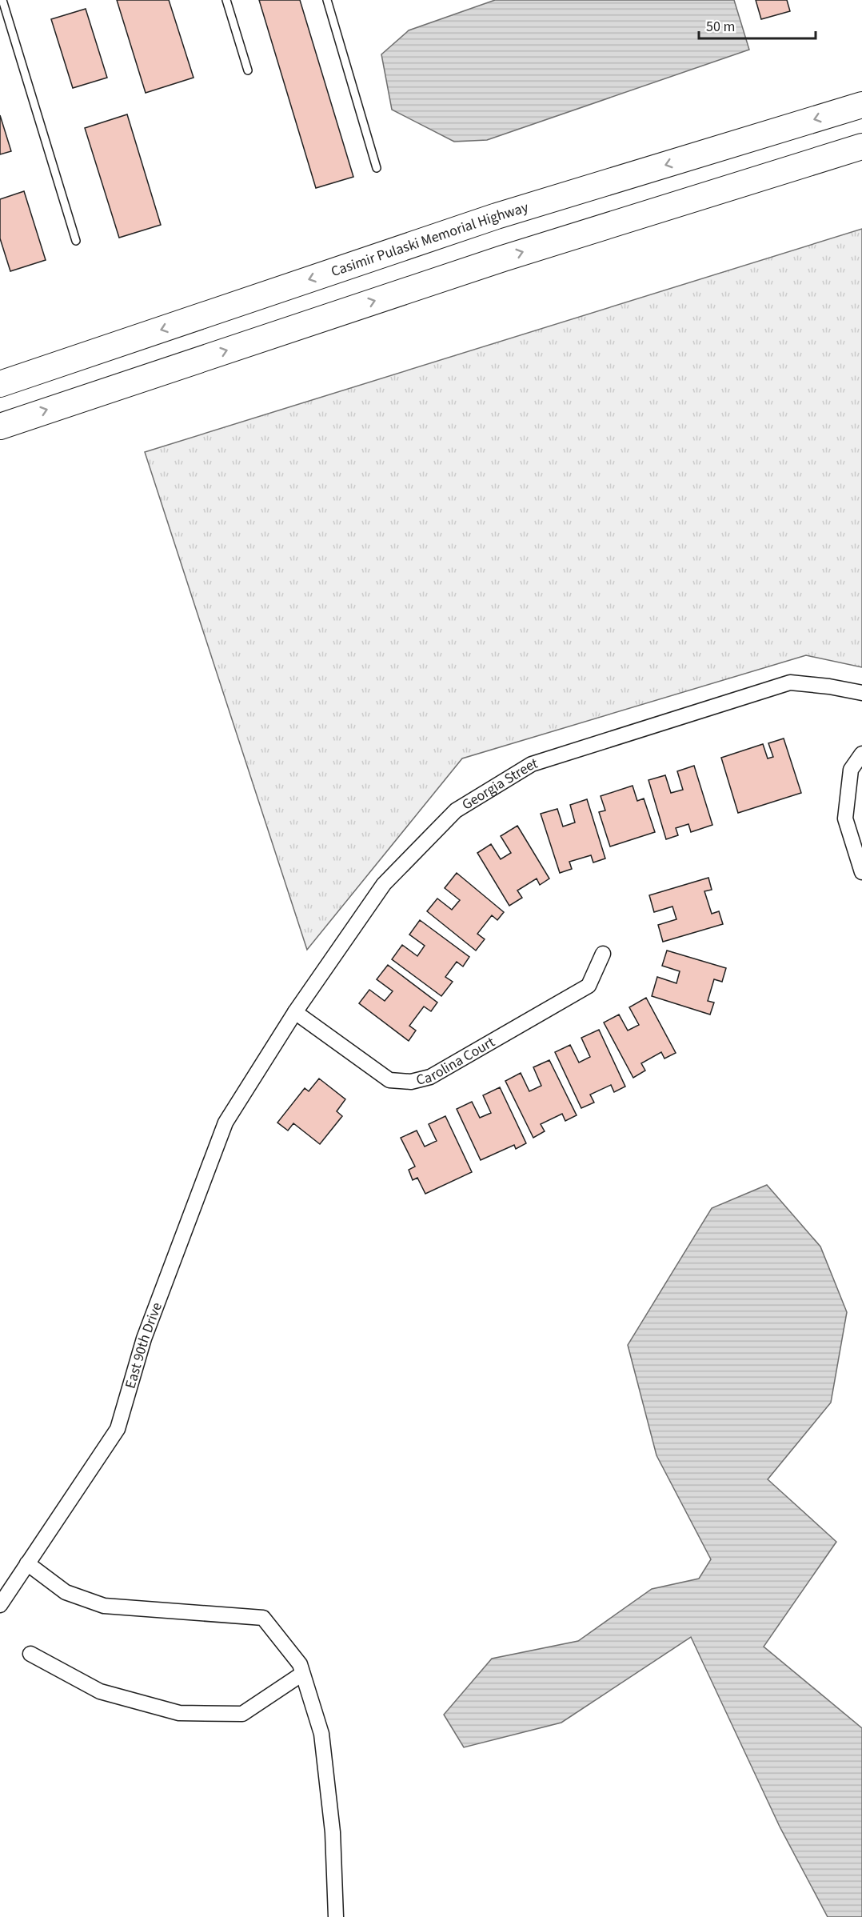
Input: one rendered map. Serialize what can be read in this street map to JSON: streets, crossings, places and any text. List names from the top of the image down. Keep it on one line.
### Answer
{"streets":{"highway":["Casimir Pulaski Memorial Highway"],"street":["Georgia Street","Carolina Court","East 90th Drive"]},"crossings":[["Georgia Street","Carolina Court"],["Georgia Street","East 90th Drive"]],"scale_bar":"50 m"}
